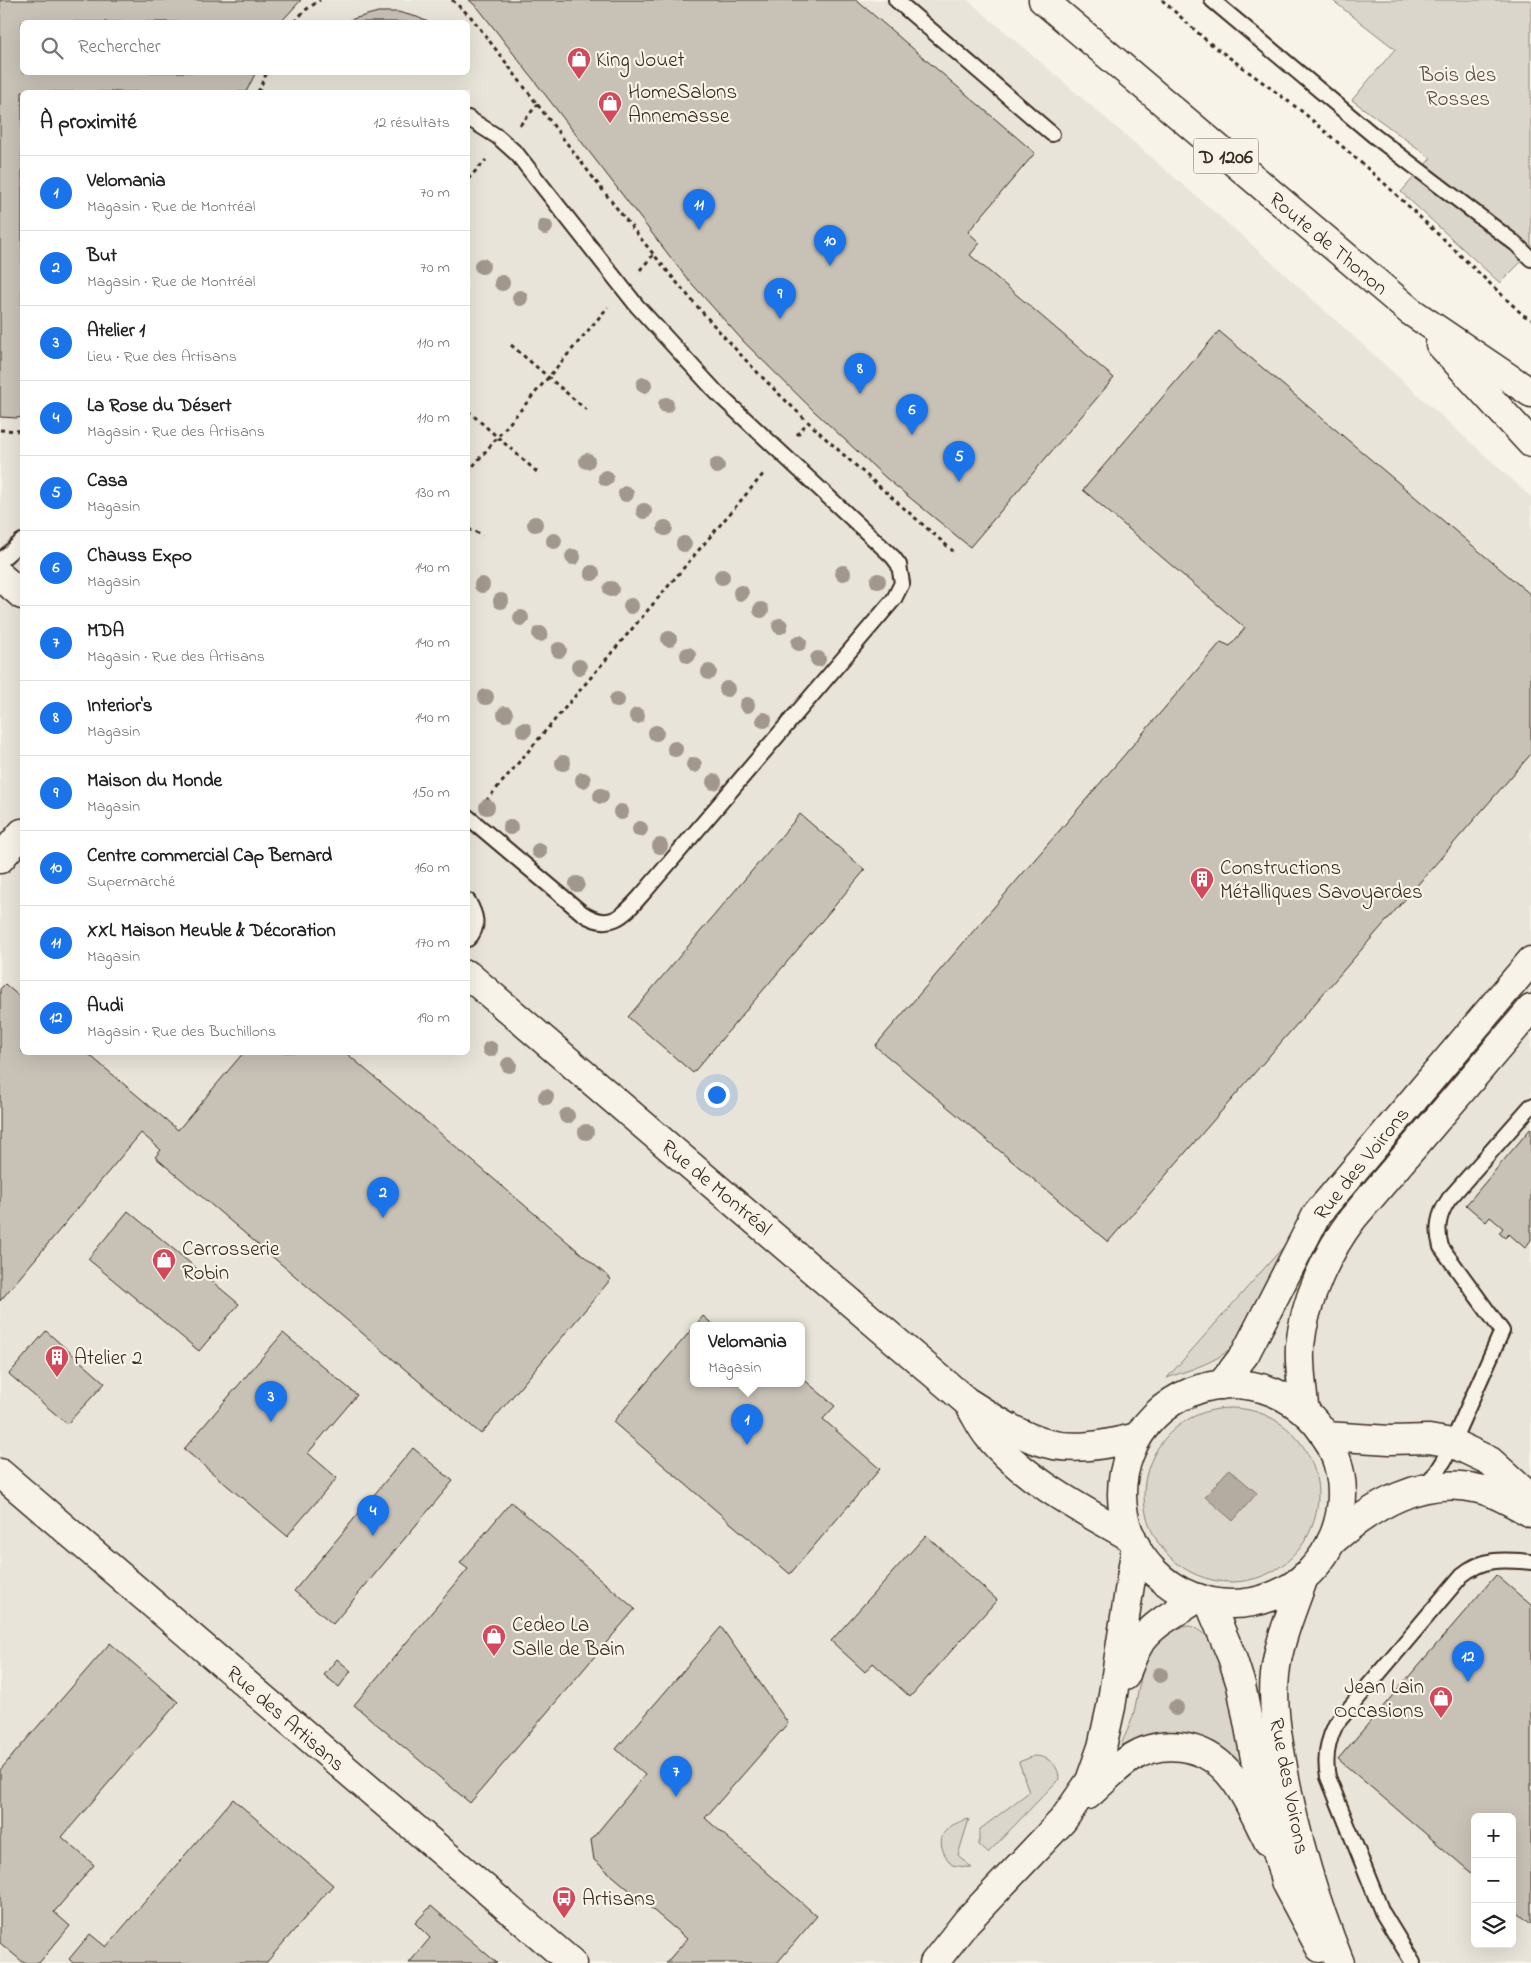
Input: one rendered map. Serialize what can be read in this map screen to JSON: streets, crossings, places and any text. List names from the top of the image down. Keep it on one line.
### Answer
{"streets":{"street":["D 1206","Route de Thonon","Rue des Voirons","Rue de Montréal","Rue des Artisans"]},"parks":["Bois des Rosses"],"places":{"shop":["King Jouet","HomeSalons Annemasse","Carrosserie Robin","Cedeo La Salle de Bain","Jean Lain Occasions"],"building":["Constructions Métalliques Savoyardes","Atelier 2"],"bus stop":["Artisans"]},"page":{"search":"Rechercher","heading":["À proximité","12 résultats"],"list":[{"mark":"1","name":"Velomania","note":"Magasin · Rue de Montréal","value":"70 m"},{"mark":"2","name":"But","note":"Magasin · Rue de Montréal","value":"70 m"},{"mark":"3","name":"Atelier 1","note":"Lieu · Rue des Artisans","value":"110 m"},{"mark":"4","name":"La Rose du Désert","note":"Magasin · Rue des Artisans","value":"110 m"},{"mark":"5","name":"Casa","note":"Magasin","value":"130 m"},{"mark":"6","name":"Chauss Expo","note":"Magasin","value":"140 m"},{"mark":"7","name":"MDA","note":"Magasin · Rue des Artisans","value":"140 m"},{"mark":"8","name":"Interior's","note":"Magasin","value":"140 m"},{"mark":"9","name":"Maison du Monde","note":"Magasin","value":"150 m"},{"mark":"10","name":"Centre commercial Cap Bernard","note":"Supermarché","value":"160 m"},{"mark":"11","name":"XXL Maison Meuble & Décoration","note":"Magasin","value":"170 m"},{"mark":"12","name":"Audi","note":"Magasin · Rue des Buchillons","value":"190 m"}],"pins":["11","10","9","8","6","5","2","3","1","4","12","7"],"popup":["Velomania","Magasin"],"map_buttons":["+","−"]}}
